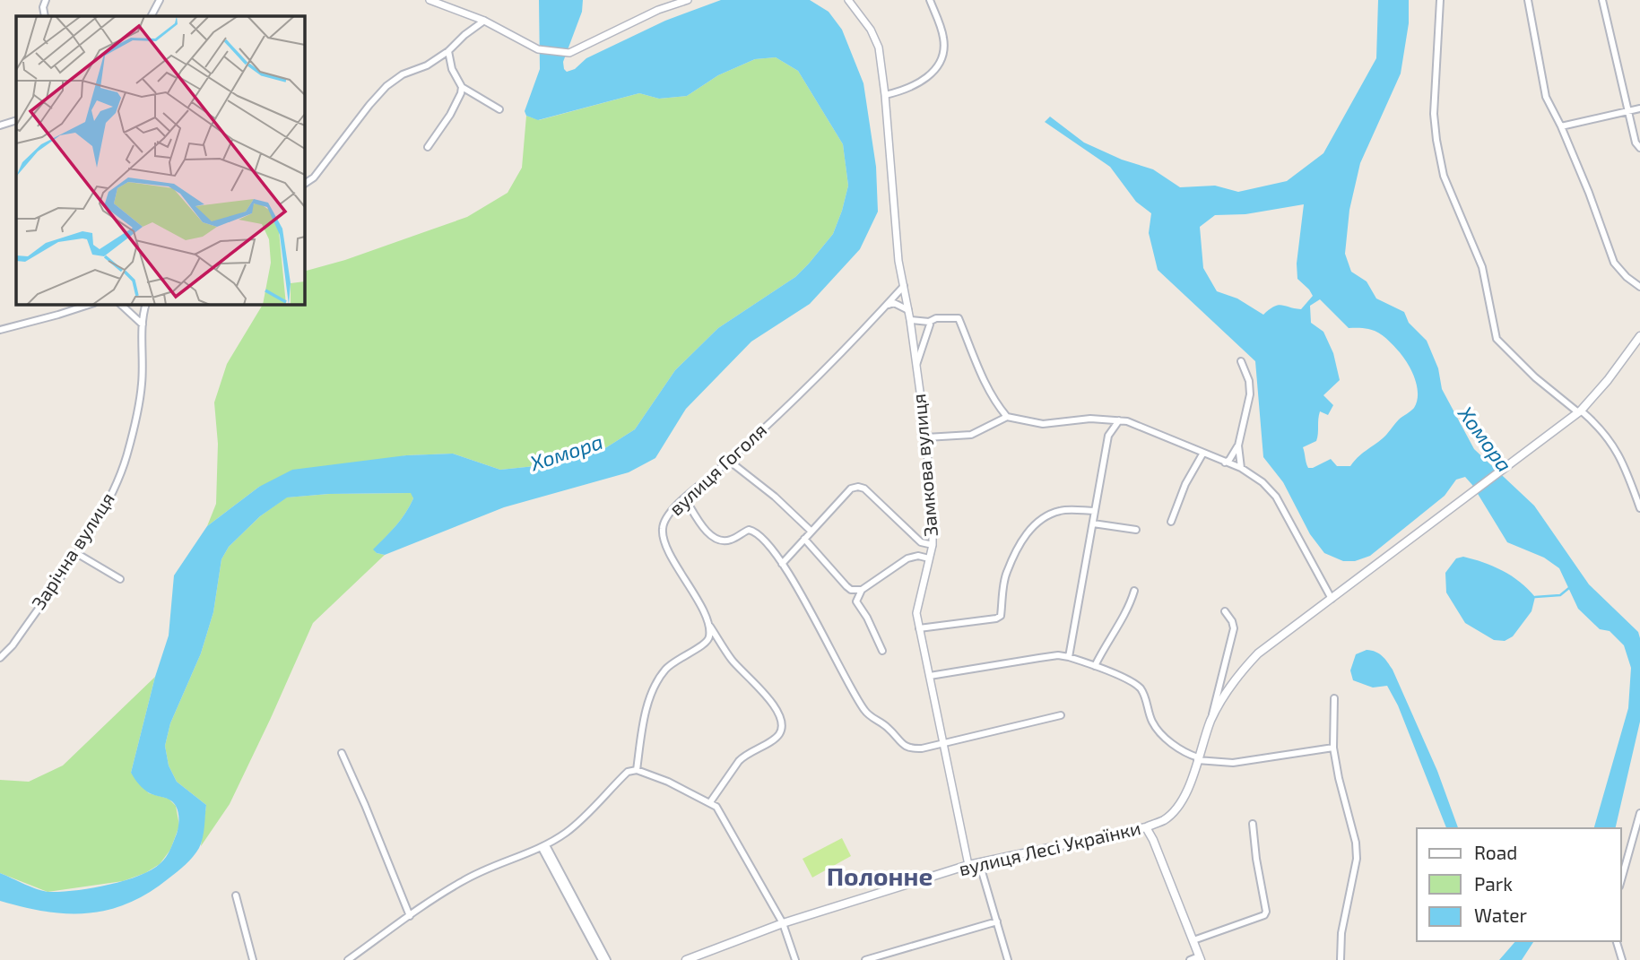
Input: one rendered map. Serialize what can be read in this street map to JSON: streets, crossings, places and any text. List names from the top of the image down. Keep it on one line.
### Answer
{"streets":{"main road":["вулиця Лесі Українки"],"street":["Замкова вулиця","вулиця Гоголя","Зарічна вулиця"]},"crossings":[["Замкова вулиця","вулиця Гоголя"],["Замкова вулиця","вулиця Лесі Українки"]],"districts":["Полонне"],"water":["Хомора"],"legend":["Road","Park","Water"]}
